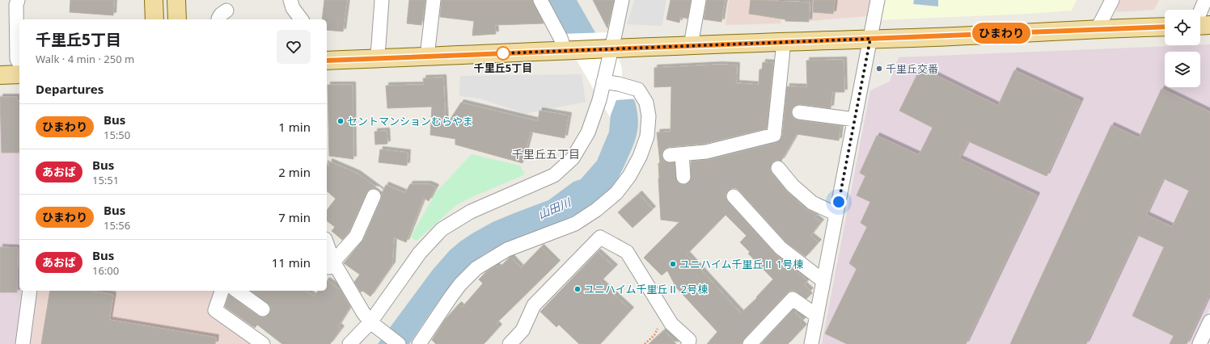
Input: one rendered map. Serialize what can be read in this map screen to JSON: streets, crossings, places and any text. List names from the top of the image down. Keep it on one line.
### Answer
{"districts":["千里丘五丁目"],"water":["山田川"],"places":["千里丘5丁目","千里丘交番","セントマンションむらやま","ユニハイム千里丘Ⅱ 1号棟","ユニハイム千里丘Ⅱ 2号棟"],"lines":["bus line ひまわり"],"page":{"on_map":"ひまわり","heading":[["千里丘5丁目","Walk · 4 min · 250 m"],"Departures"],"list":[{"mark":"ひまわり","name":"Bus","note":"15:50","value":"1 min"},{"mark":"あおば","name":"Bus","note":"15:51","value":"2 min"},{"mark":"ひまわり","name":"Bus","note":"15:56","value":"7 min"},{"mark":"あおば","name":"Bus","note":"16:00","value":"11 min"}]}}
